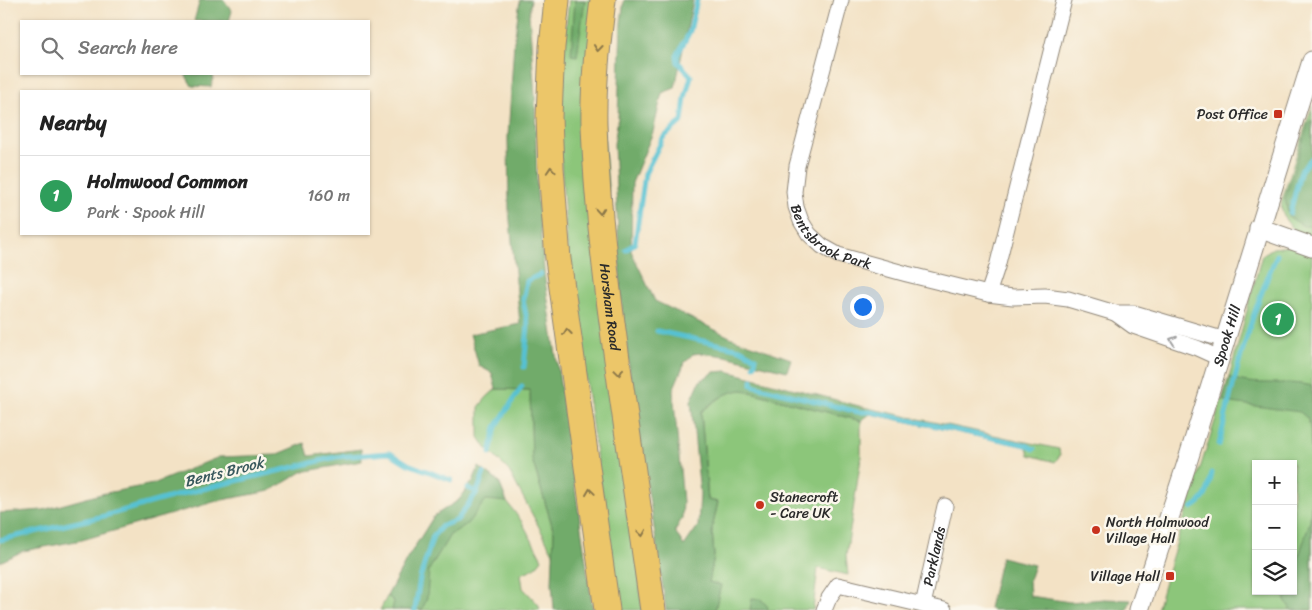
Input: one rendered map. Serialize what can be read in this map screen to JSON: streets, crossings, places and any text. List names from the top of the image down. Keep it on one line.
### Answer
{"streets":{"highway":["Horsham Road"],"street":["Bentsbrook Park","Spook Hill","Parklands"]},"crossings":[["Bentsbrook Park","Spook Hill"]],"water":["Bents Brook"],"places":{"transit":["Post Office","Village Hall"],"other":["Stanecroft - Care UK","North Holmwood Village Hall"]},"page":{"search":"Search here","heading":"Nearby","list":[{"mark":"1","name":"Holmwood Common","note":"Park · Spook Hill","value":"160 m"}],"pins":"1","map_buttons":["+","−"]}}
